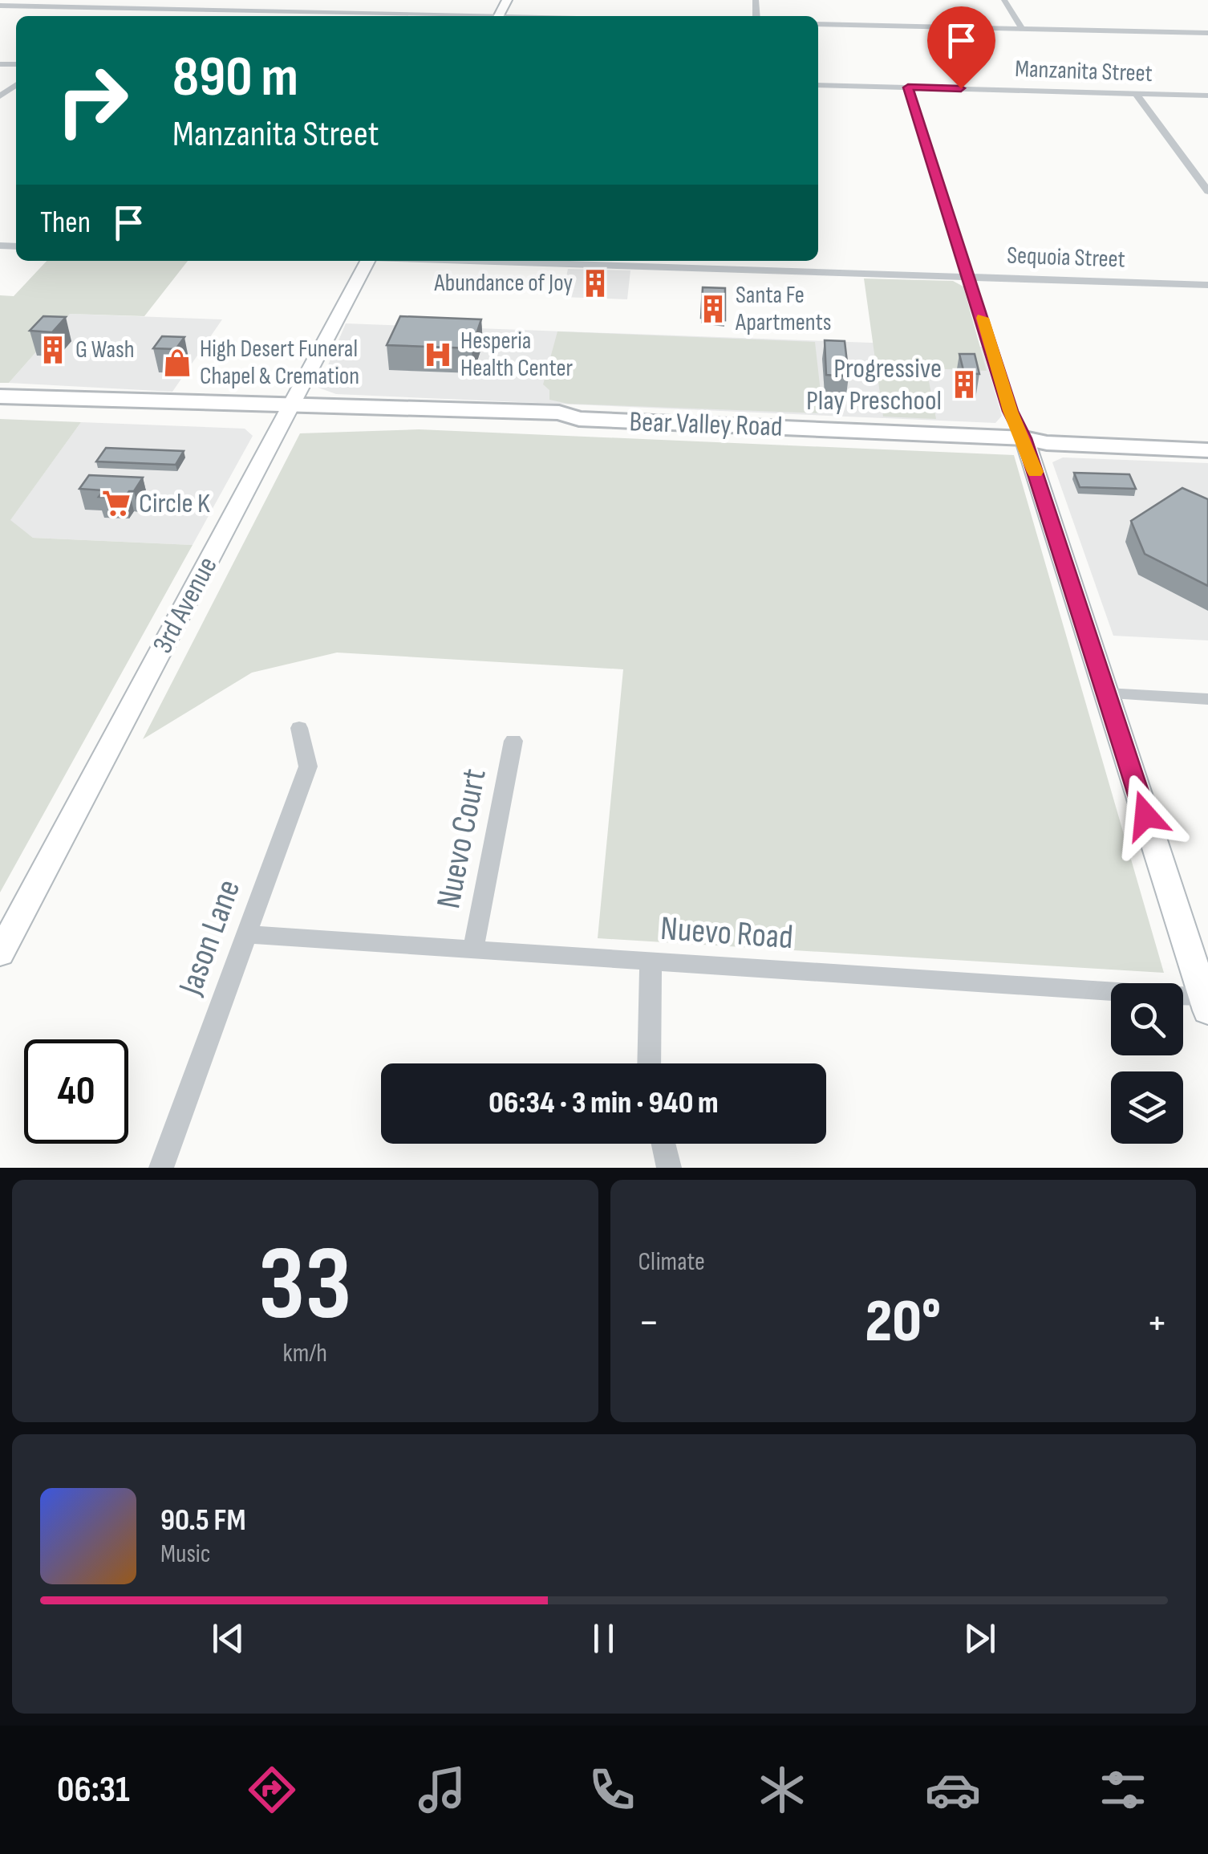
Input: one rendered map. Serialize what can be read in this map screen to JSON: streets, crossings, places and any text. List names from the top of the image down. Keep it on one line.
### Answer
{"streets":{"main road":["Bear Valley Road"],"street":["Manzanita Street","Sequoia Street","3rd Avenue","Nuevo Court","Nuevo Road","Jason Lane"]},"crossings":[["Bear Valley Road","3rd Avenue"],["Nuevo Court","Nuevo Road"],["Nuevo Road","Jason Lane"]],"places":{"building":["Abundance of Joy","Santa Fe Apartments","G Wash","Progressive Play Preschool"],"hospital":["Hesperia Health Center"],"shop":["High Desert Funeral Chapel & Cremation"],"supermarket":["Circle K"]},"page":{"turn":["890 m","Manzanita Street"],"then":"Then","limit":"40","trip":"06:34 · 3 min · 940 m","tile":[["33","km/h"],"Climate"],"heat":["−","20°","+"],"song":["90.5 FM","Music"],"tabs":"06:31"}}
